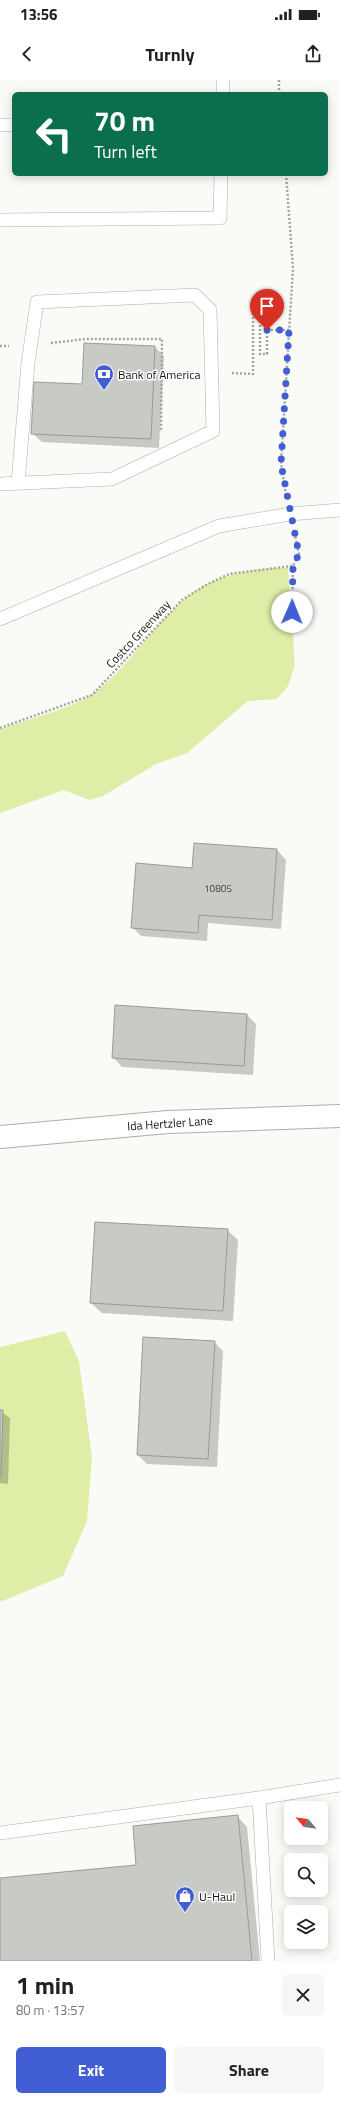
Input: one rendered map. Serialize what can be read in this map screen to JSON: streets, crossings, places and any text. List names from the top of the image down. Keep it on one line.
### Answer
{"streets":{"street":["Ida Hertzler Lane"],"path":["Costco Greenway"]},"places":{"bank":["Bank of America"],"shop":["U-Haul"]},"house_numbers":["10805"],"north":"top left","page":{"status":"13:56","header":"Turnly","turn":["70 m","Turn left"],"heading":["1 min","80 m · 13:57"],"buttons":["Exit","Share"]}}
